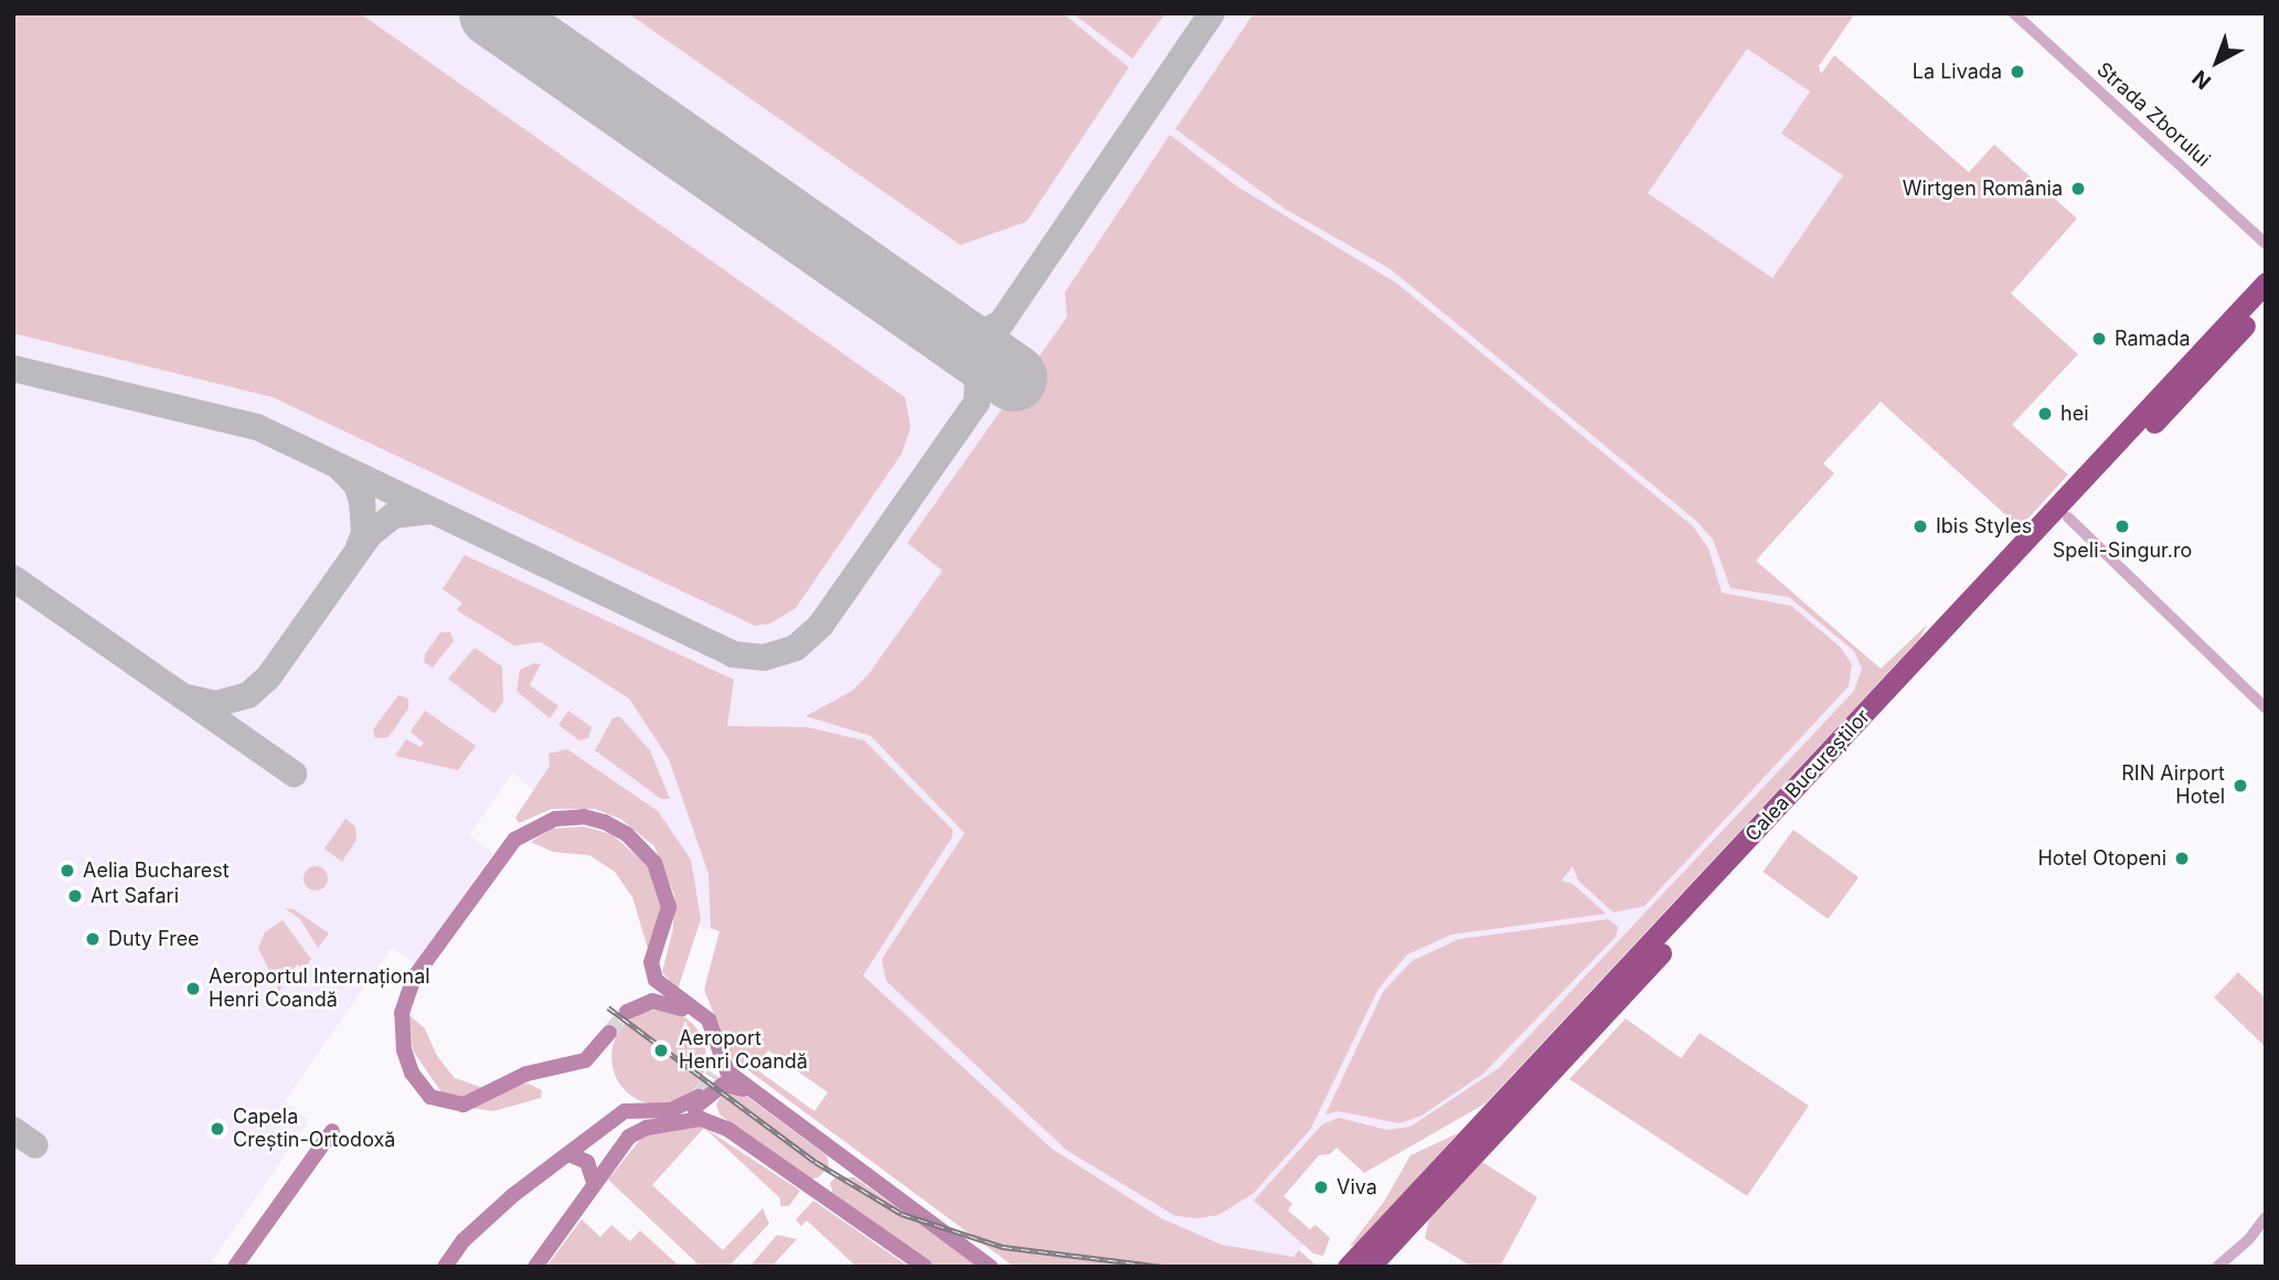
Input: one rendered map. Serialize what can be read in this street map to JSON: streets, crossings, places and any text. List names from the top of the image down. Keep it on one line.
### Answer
{"streets":{"highway":["Calea Bucureștilor"],"street":["Strada Zborului"]},"places":["La Livada","Wirtgen România","Ramada","hei","Ibis Styles","Speli-Singur.ro","RIN Airport Hotel","Hotel Otopeni","Aelia Bucharest","Art Safari","Duty Free","Aeroportul Internațional Henri Coandă","Aeroport Henri Coandă","Capela Creștin-Ortodoxă","Viva"],"north":"bottom left"}
